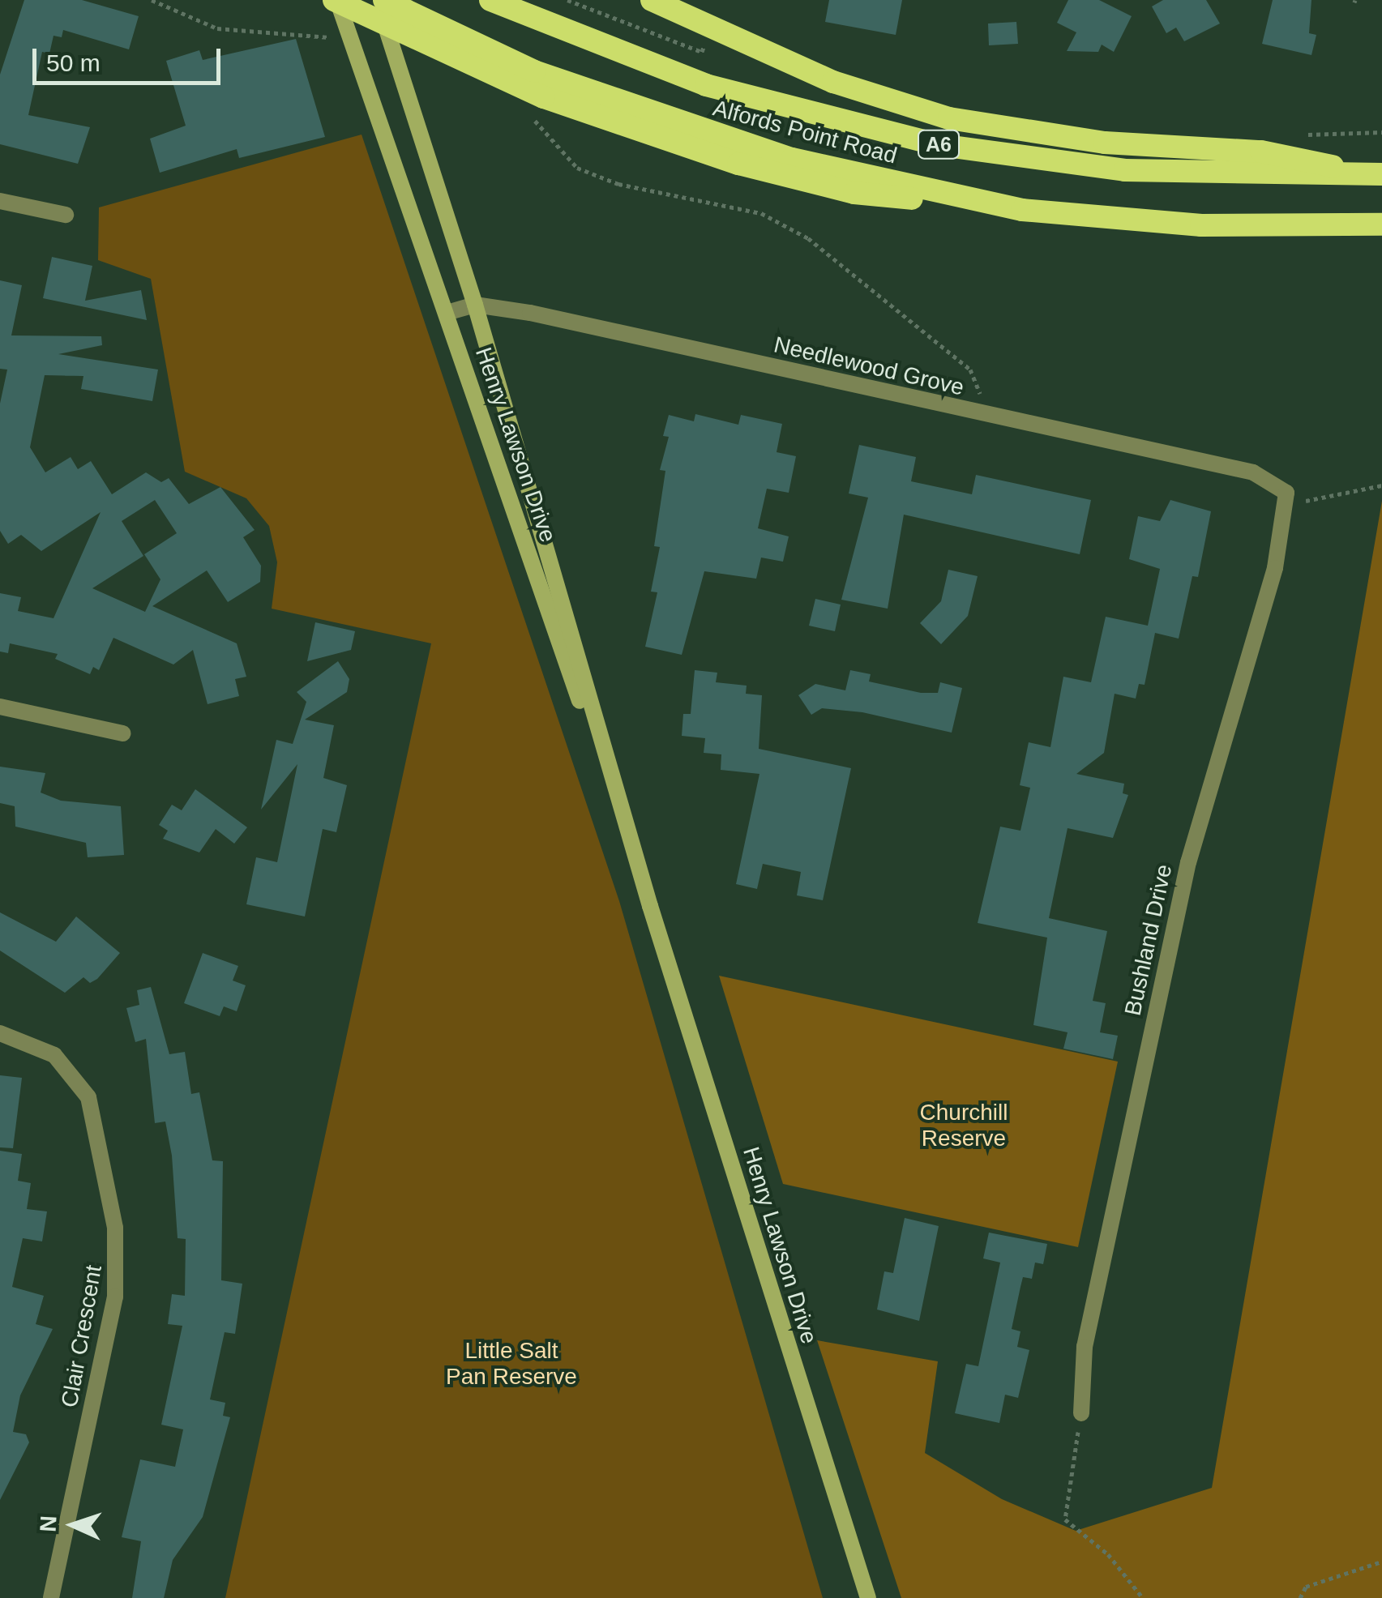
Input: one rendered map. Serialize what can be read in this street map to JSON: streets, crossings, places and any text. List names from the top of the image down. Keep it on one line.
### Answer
{"streets":{"highway":["Alfords Point Road","A6"],"main road":["Henry Lawson Drive"],"street":["Needlewood Grove","Bushland Drive","Clair Crescent"]},"crossings":[["Alfords Point Road","A6"],["Needlewood Grove","Henry Lawson Drive"],["Needlewood Grove","Bushland Drive"]],"parks":["Churchill Reserve","Little Salt Pan Reserve"],"scale_bar":"50 m","north":"left"}
